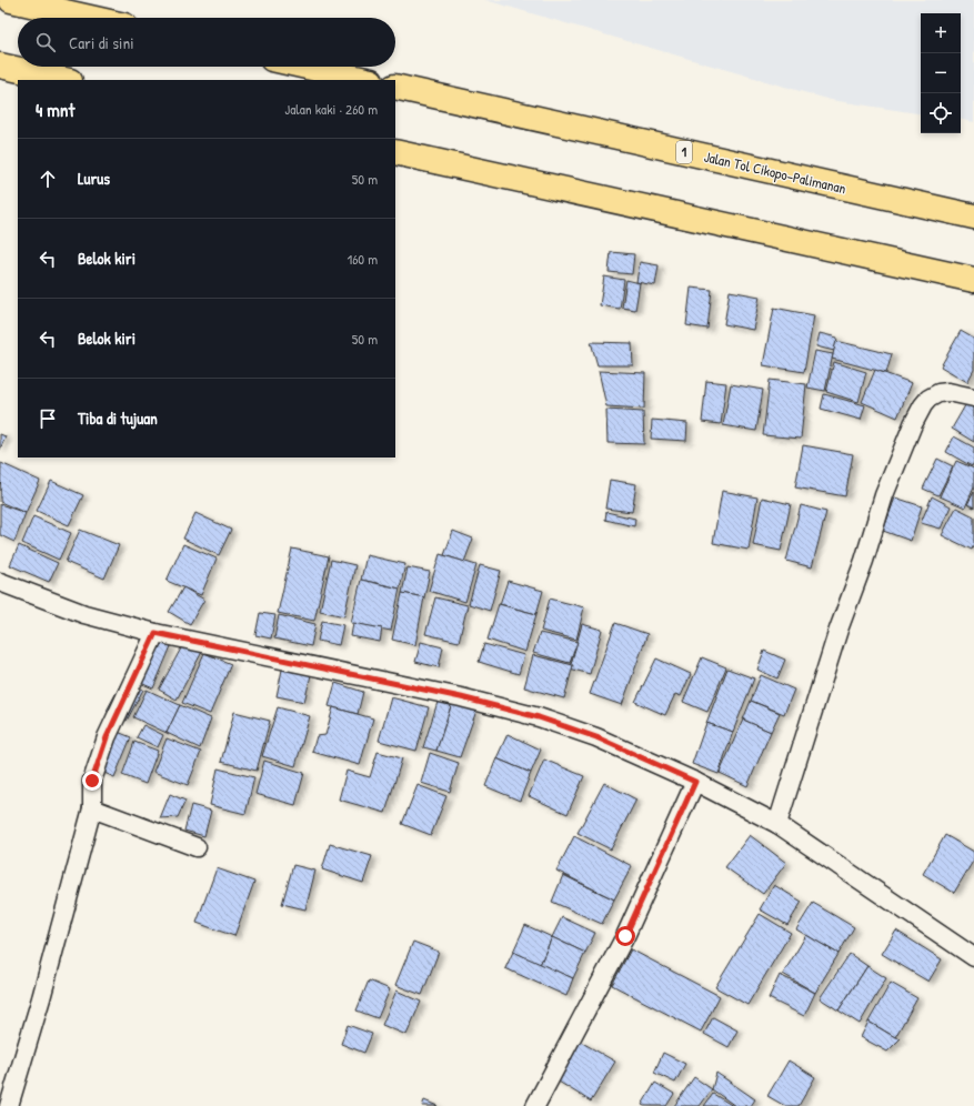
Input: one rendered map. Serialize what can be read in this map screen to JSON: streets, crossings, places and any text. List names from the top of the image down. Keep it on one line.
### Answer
{"streets":{"highway":["1","Jalan Tol Cikopo–Palimanan"]},"page":{"map_buttons":["+","−"],"search":"Cari di sini","heading":["4 mnt","Jalan kaki · 260 m"],"list":[["Lurus","50 m"],["Belok kiri","160 m"],["Belok kiri","50 m"],"Tiba di tujuan"]}}
